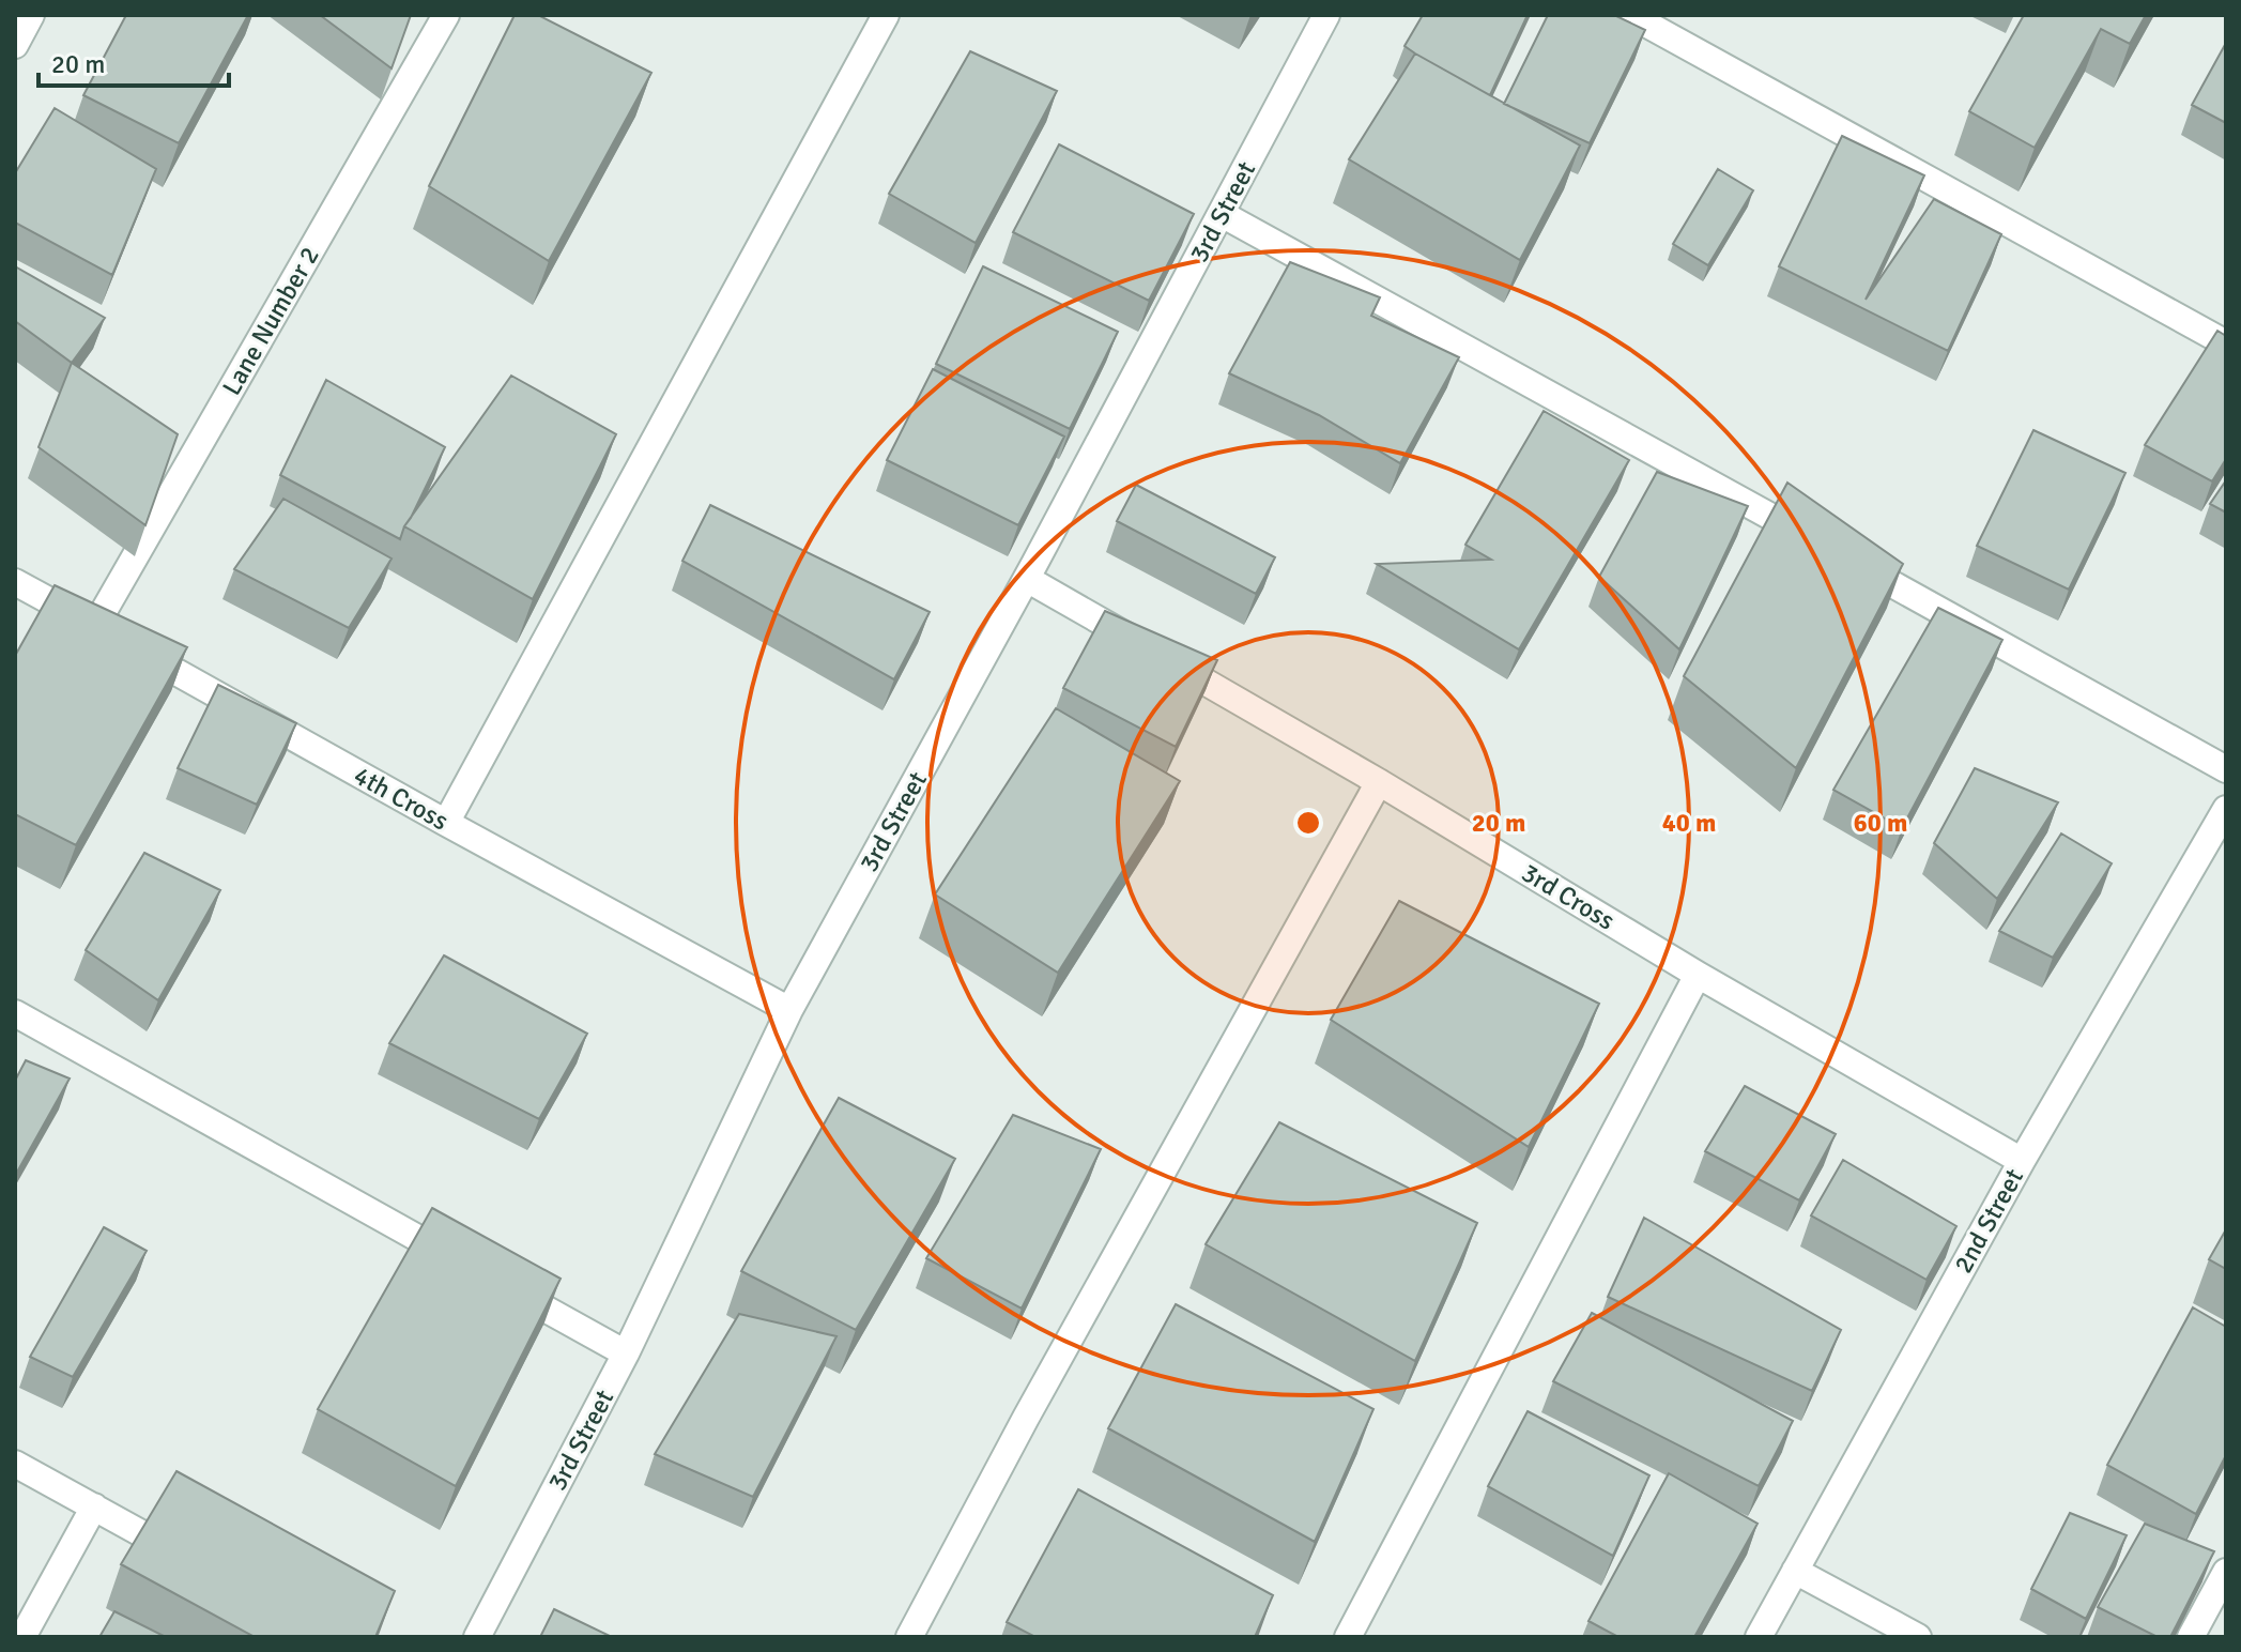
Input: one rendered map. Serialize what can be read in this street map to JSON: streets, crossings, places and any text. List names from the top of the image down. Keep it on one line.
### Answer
{"streets":{"street":["3rd Street","Lane Number 2","4th Cross","3rd Cross","2nd Street"]},"crossings":[["3rd Street","4th Cross"],["3rd Street","3rd Cross"],["Lane Number 2","4th Cross"],["3rd Cross","2nd Street"]],"scale_bar":"20 m","rings":["20 m","40 m","60 m"]}
